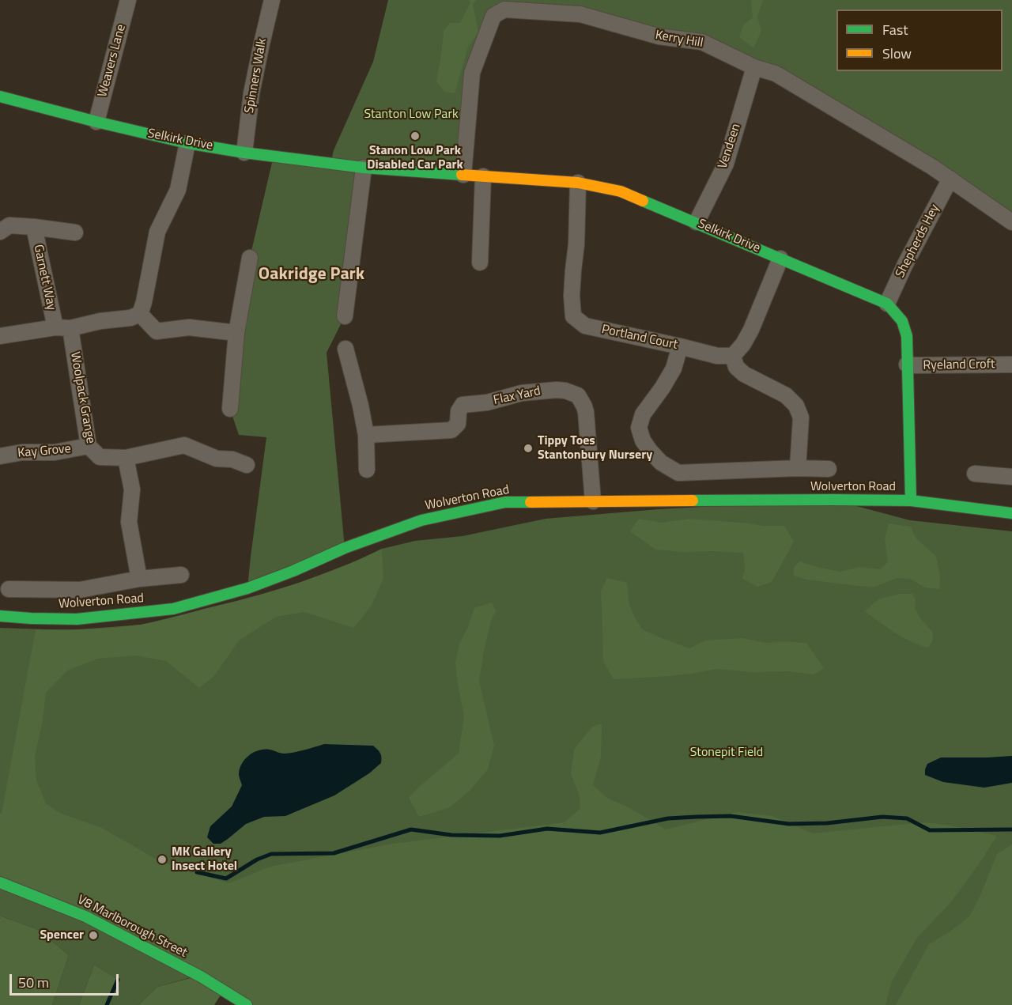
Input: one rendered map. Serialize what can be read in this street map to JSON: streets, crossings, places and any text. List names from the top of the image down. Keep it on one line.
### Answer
{"streets":{"street":["Kerry Hill","Weavers Lane","Spinners Walk","Selkirk Drive","Vendeen","Shepherds Hey","Garnett Way","Portland Court","Ryeland Croft","Flax Yard","Woolpack Grange","Kay Grove","Wolverton Road","V8 Marlborough Street"]},"crossings":[["Kerry Hill","Selkirk Drive"],["Kerry Hill","Vendeen"],["Kerry Hill","Shepherds Hey"],["Weavers Lane","Selkirk Drive"],["Spinners Walk","Selkirk Drive"],["Selkirk Drive","Vendeen"],["Selkirk Drive","Shepherds Hey"],["Selkirk Drive","Portland Court"],["Selkirk Drive","Ryeland Croft"],["Selkirk Drive","Wolverton Road"],["Garnett Way","Woolpack Grange"],["Flax Yard","Wolverton Road"],["Woolpack Grange","Kay Grove"]],"districts":["Oakridge Park"],"parks":["Stanton Low Park","Stonepit Field"],"places":["Stanon Low Park Disabled Car Park","Tippy Toes Stantonbury Nursery","MK Gallery Insect Hotel","Spencer"],"legend":["Fast","Slow"],"scale_bar":"50 m"}
